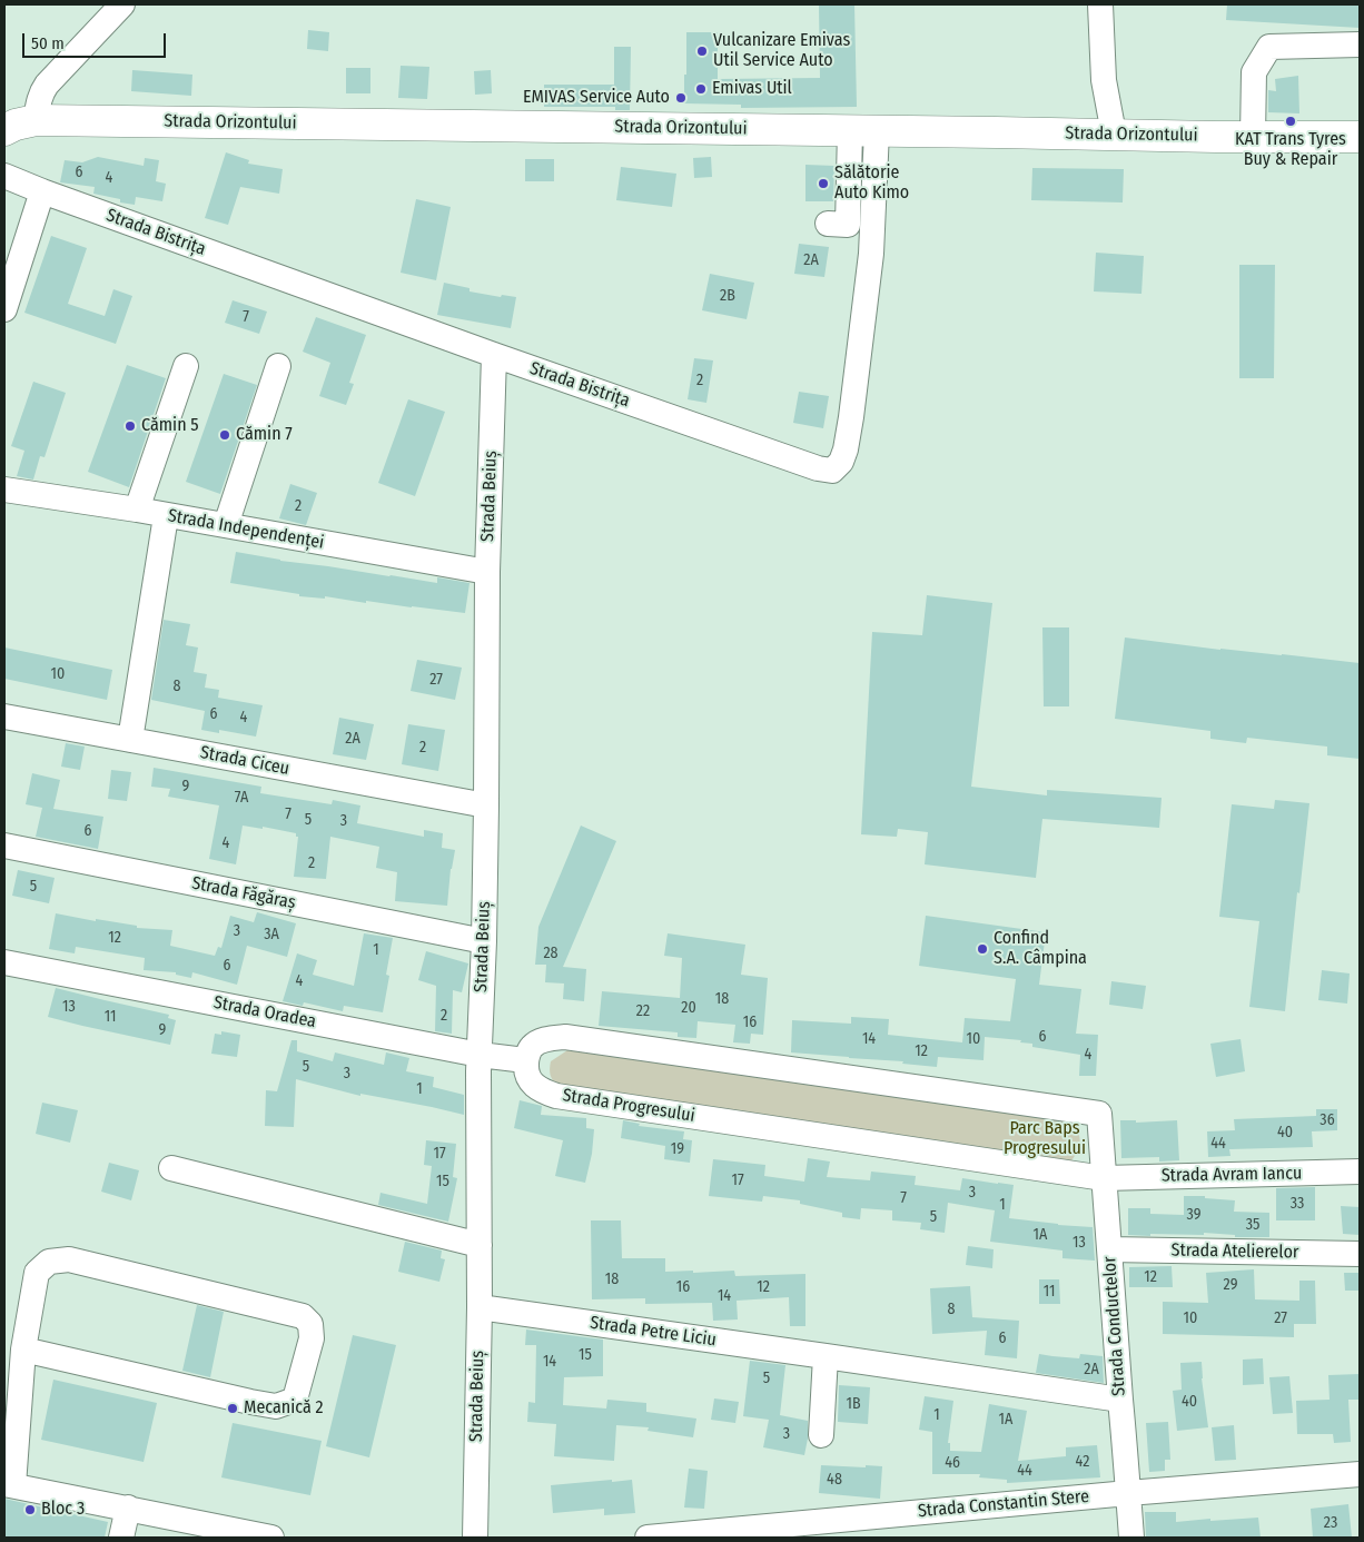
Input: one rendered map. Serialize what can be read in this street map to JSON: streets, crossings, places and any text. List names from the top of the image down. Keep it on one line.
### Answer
{"streets":{"main road":["Strada Orizontului"],"street":["Strada Bistrița","Strada Beiuș","Strada Independenței","Strada Ciceu","Strada Făgăraș","Strada Oradea","Strada Progresului","Strada Avram Iancu","Strada Atelierelor","Strada Conductelor","Strada Petre Liciu","Strada Constantin Stere"]},"crossings":[["Strada Orizontului","Strada Bistrița"],["Strada Bistrița","Strada Beiuș"],["Strada Beiuș","Strada Independenței"],["Strada Beiuș","Strada Ciceu"],["Strada Beiuș","Strada Făgăraș"],["Strada Beiuș","Strada Oradea"],["Strada Beiuș","Strada Petre Liciu"],["Strada Oradea","Strada Progresului"],["Strada Oradea","Strada Conductelor"],["Strada Progresului","Strada Avram Iancu"],["Strada Progresului","Strada Conductelor"],["Strada Avram Iancu","Strada Conductelor"],["Strada Atelierelor","Strada Conductelor"],["Strada Conductelor","Strada Petre Liciu"],["Strada Conductelor","Strada Constantin Stere"]],"parks":["Parc Baps Progresului"],"places":["Vulcanizare Emivas Util Service Auto","Emivas Util","EMIVAS Service Auto","KAT Trans Tyres Buy & Repair","Sălătorie Auto Kimo","Cămin 5","Cămin 7","Confind S.A. Câmpina","Mecanică 2","Bloc 3"],"house_numbers":["6","4","2A","2B","7","2","2","10","27","8","6","4","2A","2","9","7A","7","5","3","6","4","2","5","3","3A","12","1","28","6","4","18","13","20","22","2","11","16","9","6","14","10","12","4","5","3","1","36","40","44","19","17","17","15","3","7","33","1","39","5","35","1A","13","12","18","29","16","12","11","14","8","10","27","6","15","14","2A","5","40","1B","1","1A","3","42","46","44","48","23"],"scale_bar":"50 m"}
